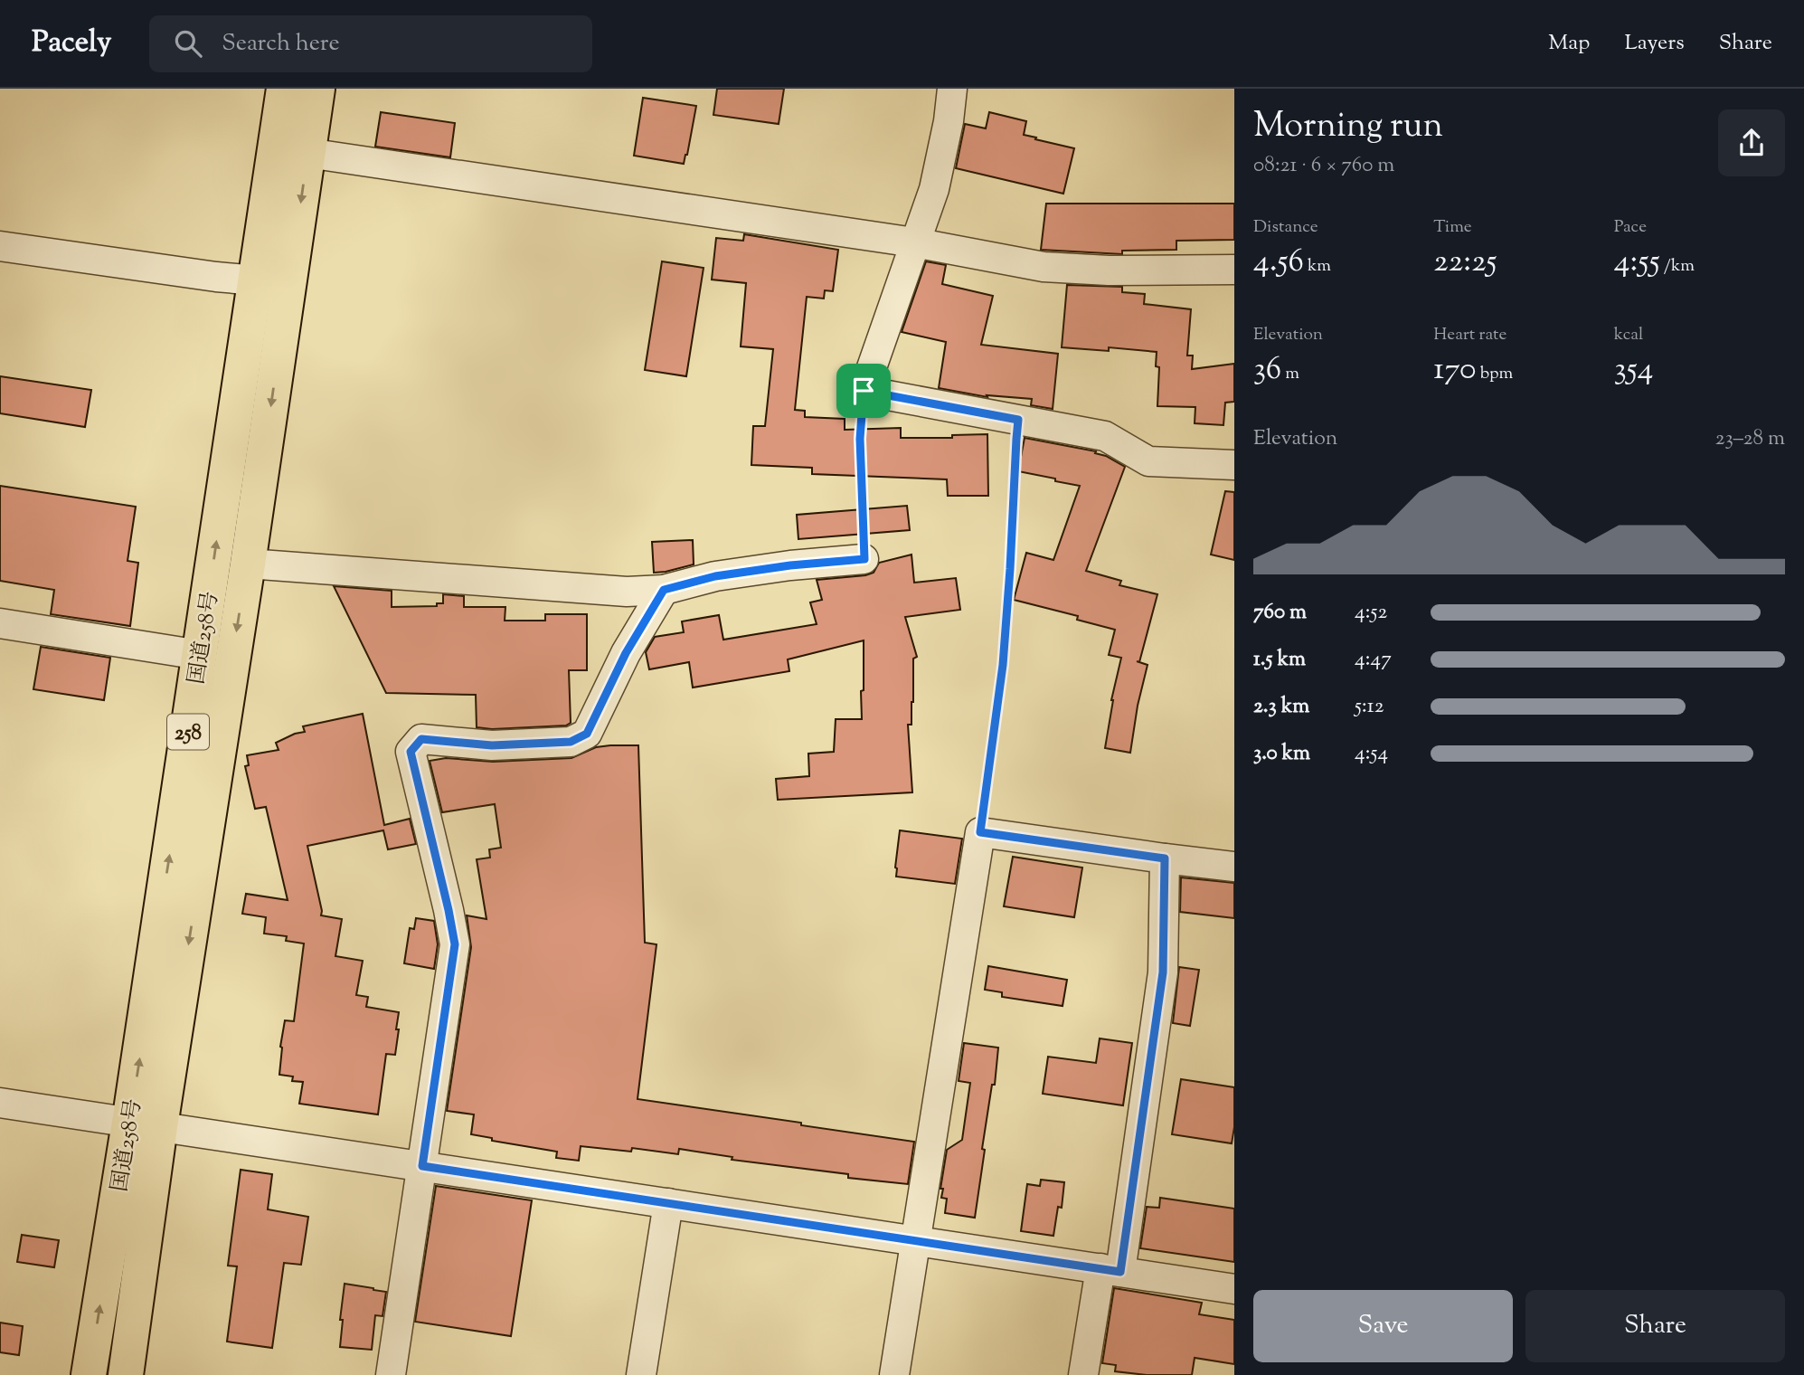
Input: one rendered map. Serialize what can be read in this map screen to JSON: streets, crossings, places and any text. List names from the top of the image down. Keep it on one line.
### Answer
{"streets":{"highway":["国道258号","258"]},"page":{"header":"Pacely","search":"Search here","nav":["Map","Layers","Share"],"heading":["Morning run","08:21 · 6 × 760 m"],"stats":[["Distance","4.56 km"],["Time","22:25"],["Pace","4:55 /km"],["Elevation","36 m"],["Heart rate","170 bpm"],["kcal","354"]],"chart":["Elevation","23–28 m"],"list":[{"name":"760 m","note":"4:52"},{"name":"1.5 km","note":"4:47"},{"name":"2.3 km","note":"5:12"},{"name":"3.0 km","note":"4:54"}],"buttons":["Save","Share"]}}
